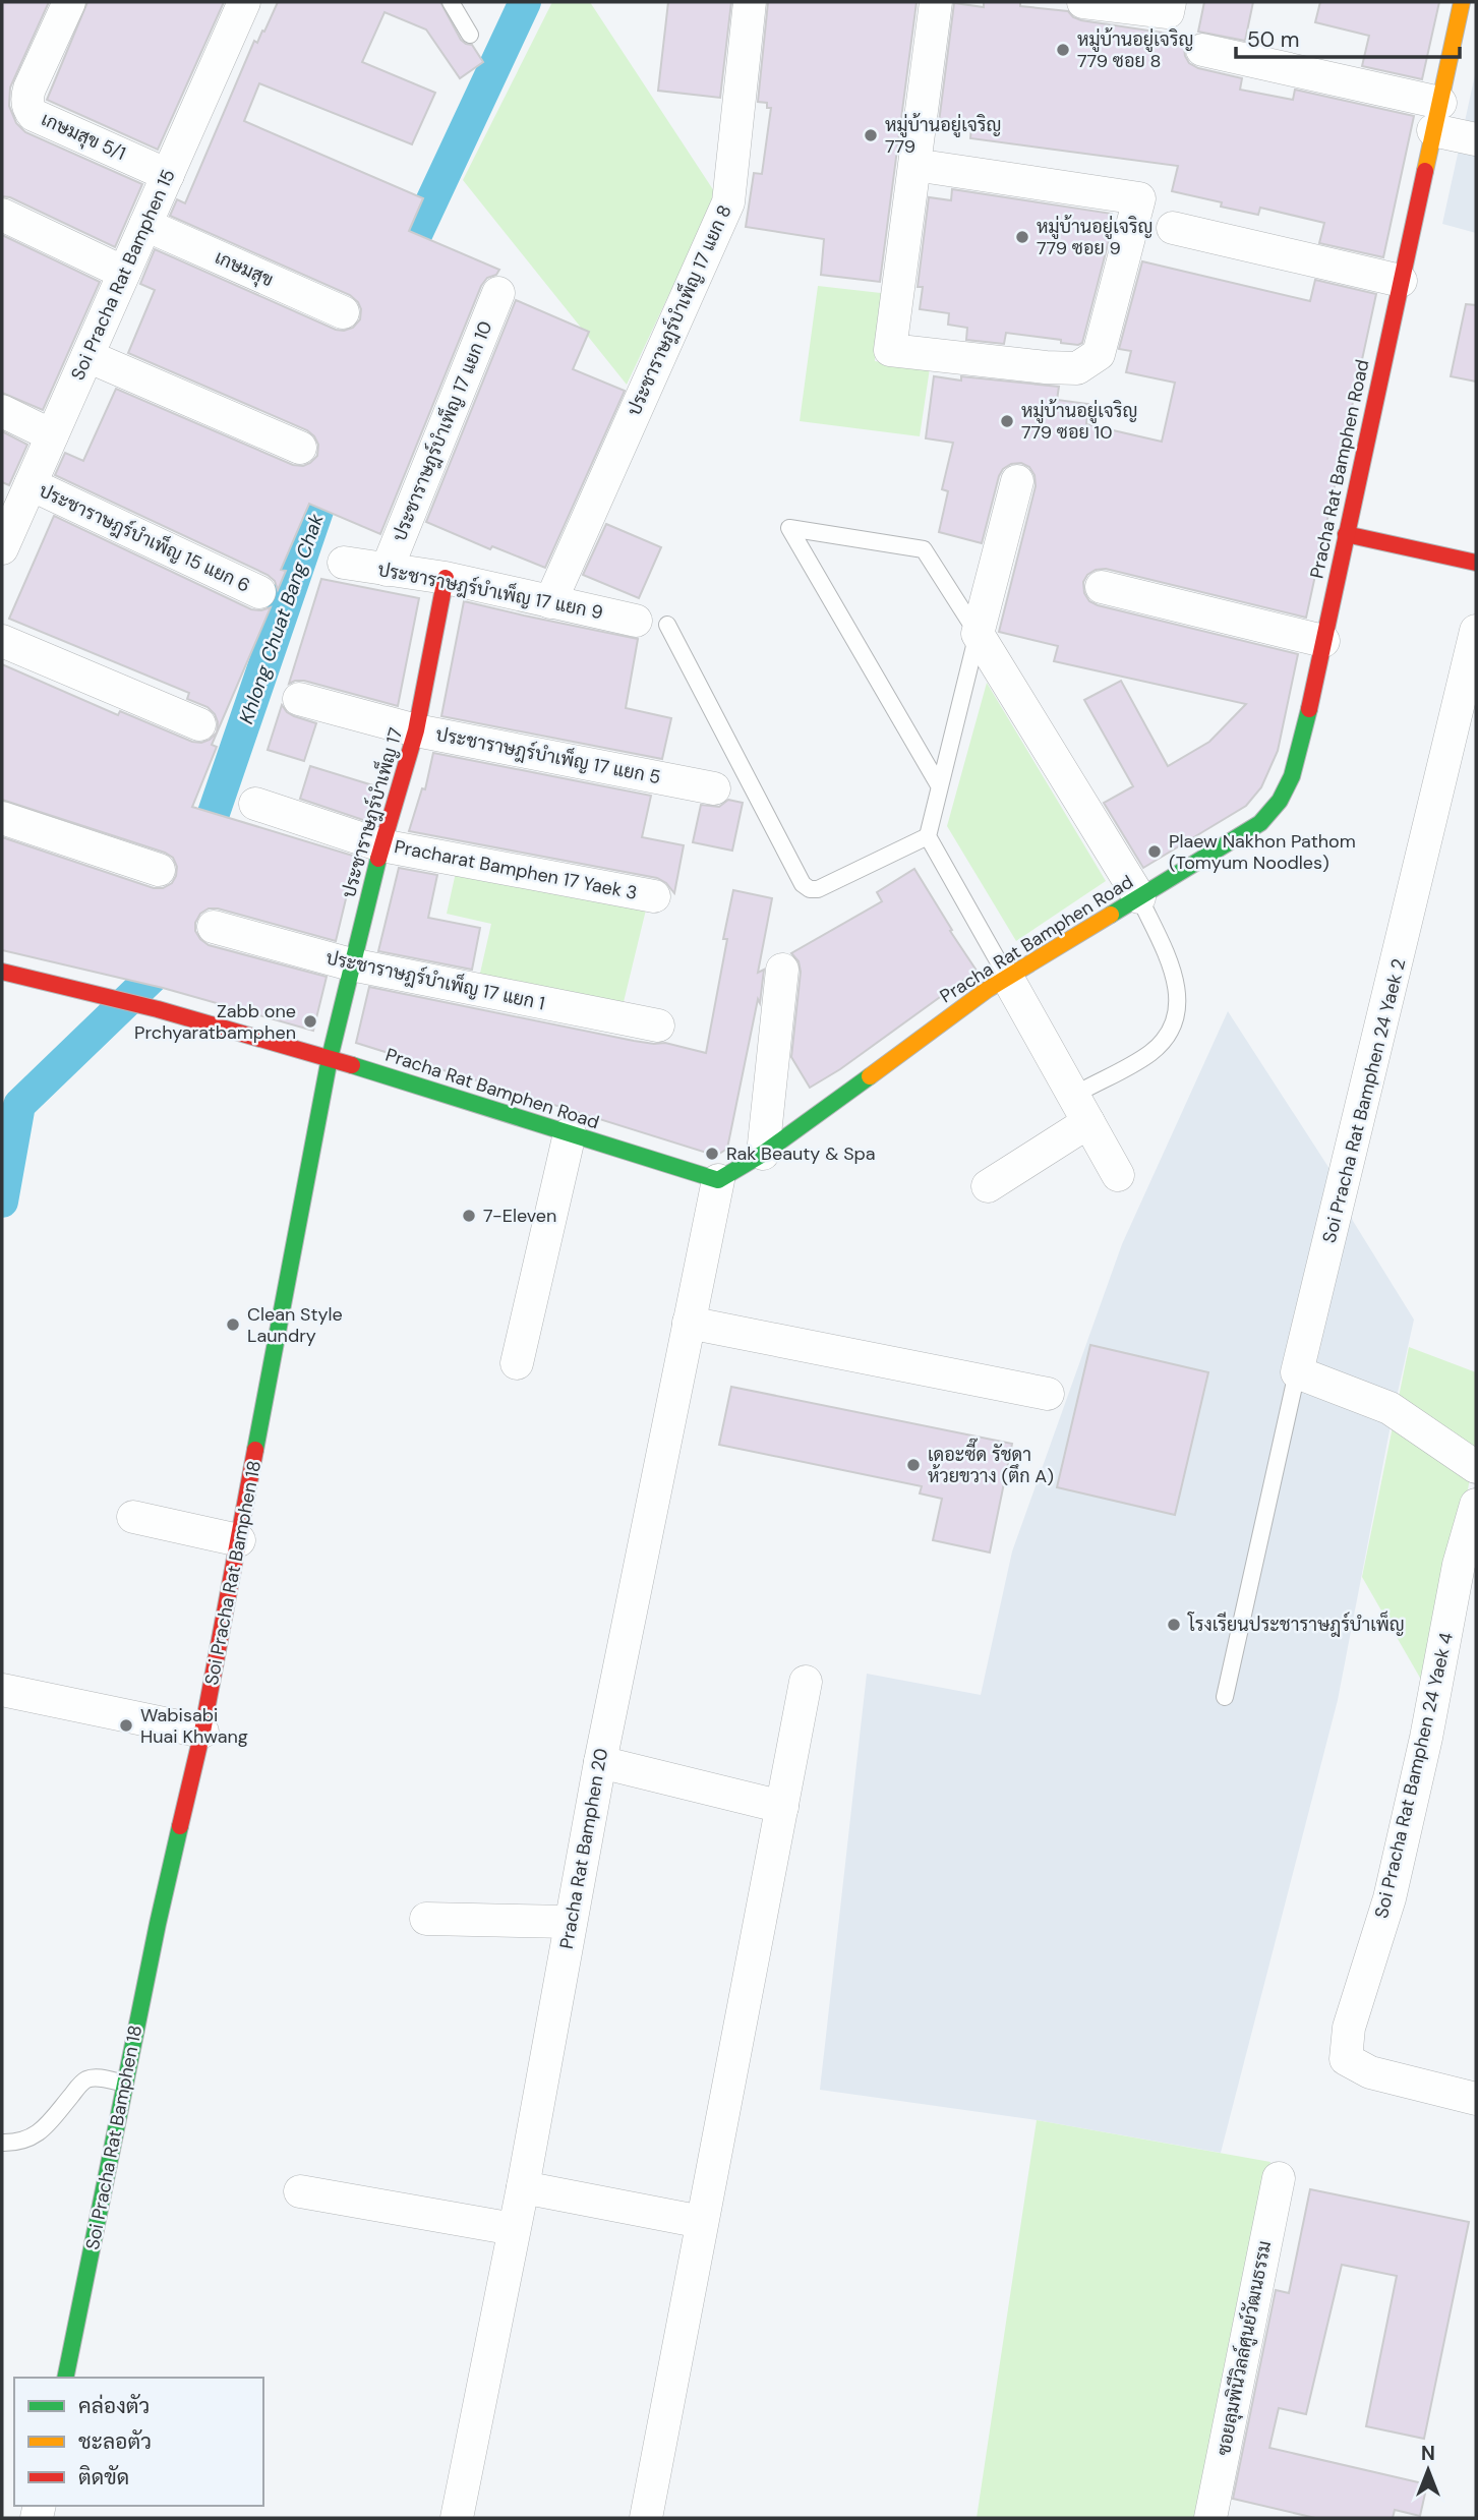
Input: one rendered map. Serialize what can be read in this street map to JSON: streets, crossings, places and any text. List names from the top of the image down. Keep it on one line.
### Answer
{"streets":{"street":["เกษมสุข 5/1","เกษมสุข","Soi Pracha Rat Bamphen 15","ประชาราษฎร์บำเพ็ญ 17 แยก 8","ประชาราษฎร์บำเพ็ญ 17 แยก 10","Pracha Rat Bamphen Road","ประชาราษฎร์บำเพ็ญ 15 แยก 6","ประชาราษฎร์บำเพ็ญ 17 แยก 9","ประชาราษฎร์บำเพ็ญ 17 แยก 5","ประชาราษฎร์บำเพ็ญ 17","Pracharat Bamphen 17 Yaek 3","ประชาราษฎร์บำเพ็ญ 17 แยก 1","Soi Pracha Rat Bamphen 24 Yaek 2","Soi Pracha Rat Bamphen 18","Soi Pracha Rat Bamphen 24 Yaek 4","Pracha Rat Bamphen 20","ซอยลุมพินีวิลล์ศูนย์วัฒนธรรม"]},"crossings":[["เกษมสุข 5/1","Soi Pracha Rat Bamphen 15"],["เกษมสุข","Soi Pracha Rat Bamphen 15"],["Soi Pracha Rat Bamphen 15","ประชาราษฎร์บำเพ็ญ 15 แยก 6"],["ประชาราษฎร์บำเพ็ญ 17 แยก 8","ประชาราษฎร์บำเพ็ญ 17 แยก 9"],["ประชาราษฎร์บำเพ็ญ 17 แยก 10","ประชาราษฎร์บำเพ็ญ 17 แยก 9"],["Pracha Rat Bamphen Road","ประชาราษฎร์บำเพ็ญ 17"],["Pracha Rat Bamphen Road","Soi Pracha Rat Bamphen 18"],["Pracha Rat Bamphen Road","Pracha Rat Bamphen 20"],["ประชาราษฎร์บำเพ็ญ 17 แยก 9","ประชาราษฎร์บำเพ็ญ 17"],["ประชาราษฎร์บำเพ็ญ 17 แยก 5","ประชาราษฎร์บำเพ็ญ 17"],["ประชาราษฎร์บำเพ็ญ 17","Pracharat Bamphen 17 Yaek 3"],["ประชาราษฎร์บำเพ็ญ 17","ประชาราษฎร์บำเพ็ญ 17 แยก 1"],["ประชาราษฎร์บำเพ็ญ 17","Soi Pracha Rat Bamphen 18"]],"water":["Khlong Chuat Bang Chak"],"places":["หมู่บ้านอยู่เจริญ 779 ซอย 8","หมู่บ้านอยู่เจริญ 779","หมู่บ้านอยู่เจริญ 779 ซอย 9","หมู่บ้านอยู่เจริญ 779 ซอย 10","Plaew Nakhon Pathom (Tomyum Noodles)","Zabb one Prchyaratbamphen","Rak Beauty & Spa","7-Eleven","Clean Style Laundry","เดอะซี๊ด รัชดา ห้วยขวาง (ตึก A)","โรงเรียนประชาราษฎร์บำเพ็ญ","Wabisabi Huai Khwang"],"legend":["คล่องตัว","ชะลอตัว","ติดขัด"],"scale_bar":"50 m","north":"top"}
